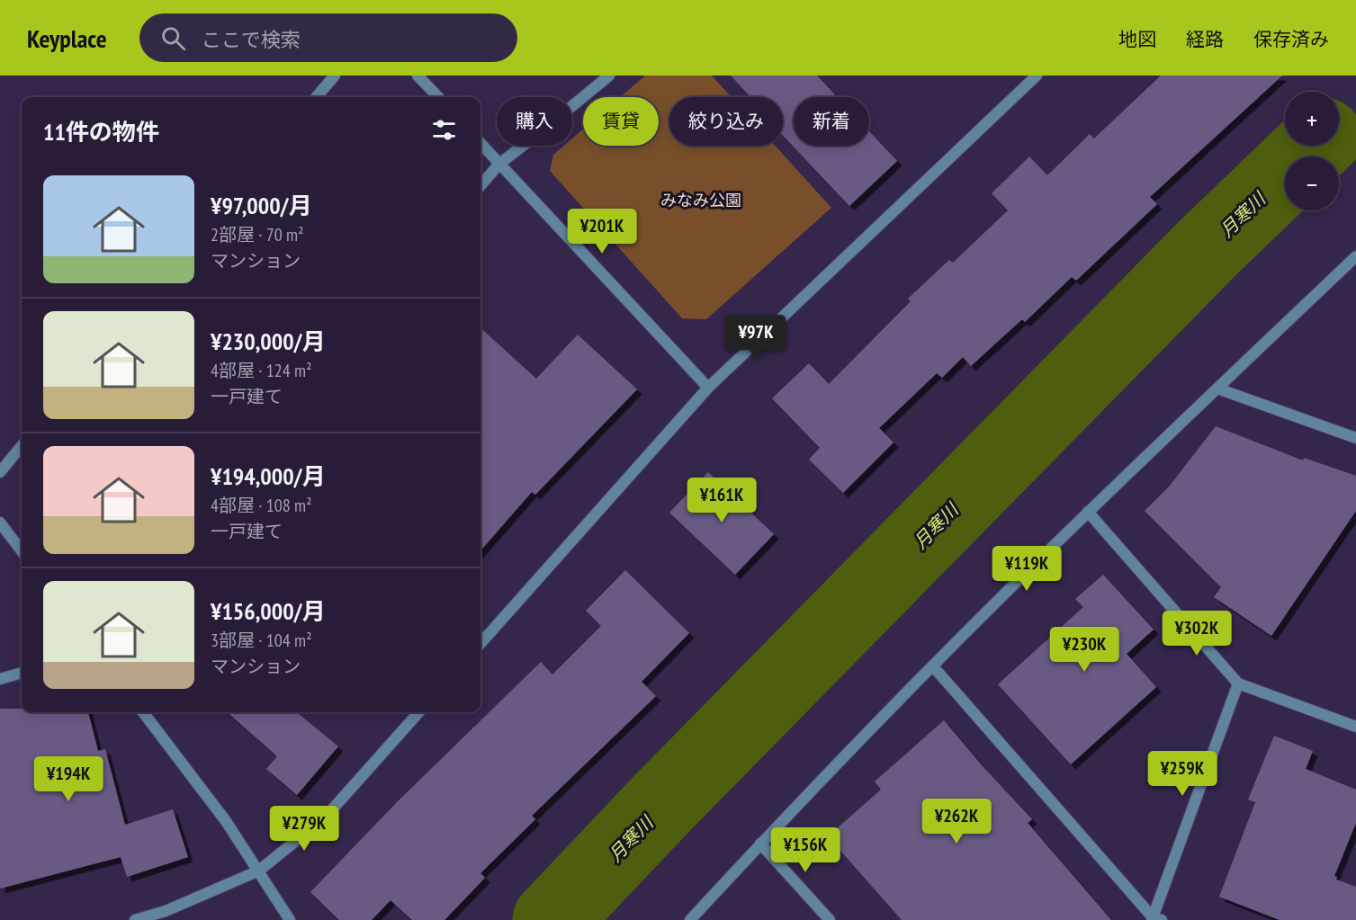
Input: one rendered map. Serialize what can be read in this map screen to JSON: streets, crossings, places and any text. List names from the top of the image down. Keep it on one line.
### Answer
{"water":["月寒川"],"parks":["みなみ公園"],"page":{"header":"Keyplace","search":"ここで検索","nav":["地図","経路","保存済み"],"map_buttons":["+","−"],"chip":["購入","賃貸","絞り込み","新着"],"heading":"11件の物件","list":[{"name":"¥97,000/月","note":"2部屋 · 70 m² · マンション"},{"name":"¥230,000/月","note":"4部屋 · 124 m² · 一戸建て"},{"name":"¥194,000/月","note":"4部屋 · 108 m² · 一戸建て"},{"name":"¥156,000/月","note":"3部屋 · 104 m² · マンション"}],"price":["¥201K","¥97K","¥161K","¥119K","¥302K","¥230K","¥259K","¥194K","¥262K","¥279K","¥156K"]}}
